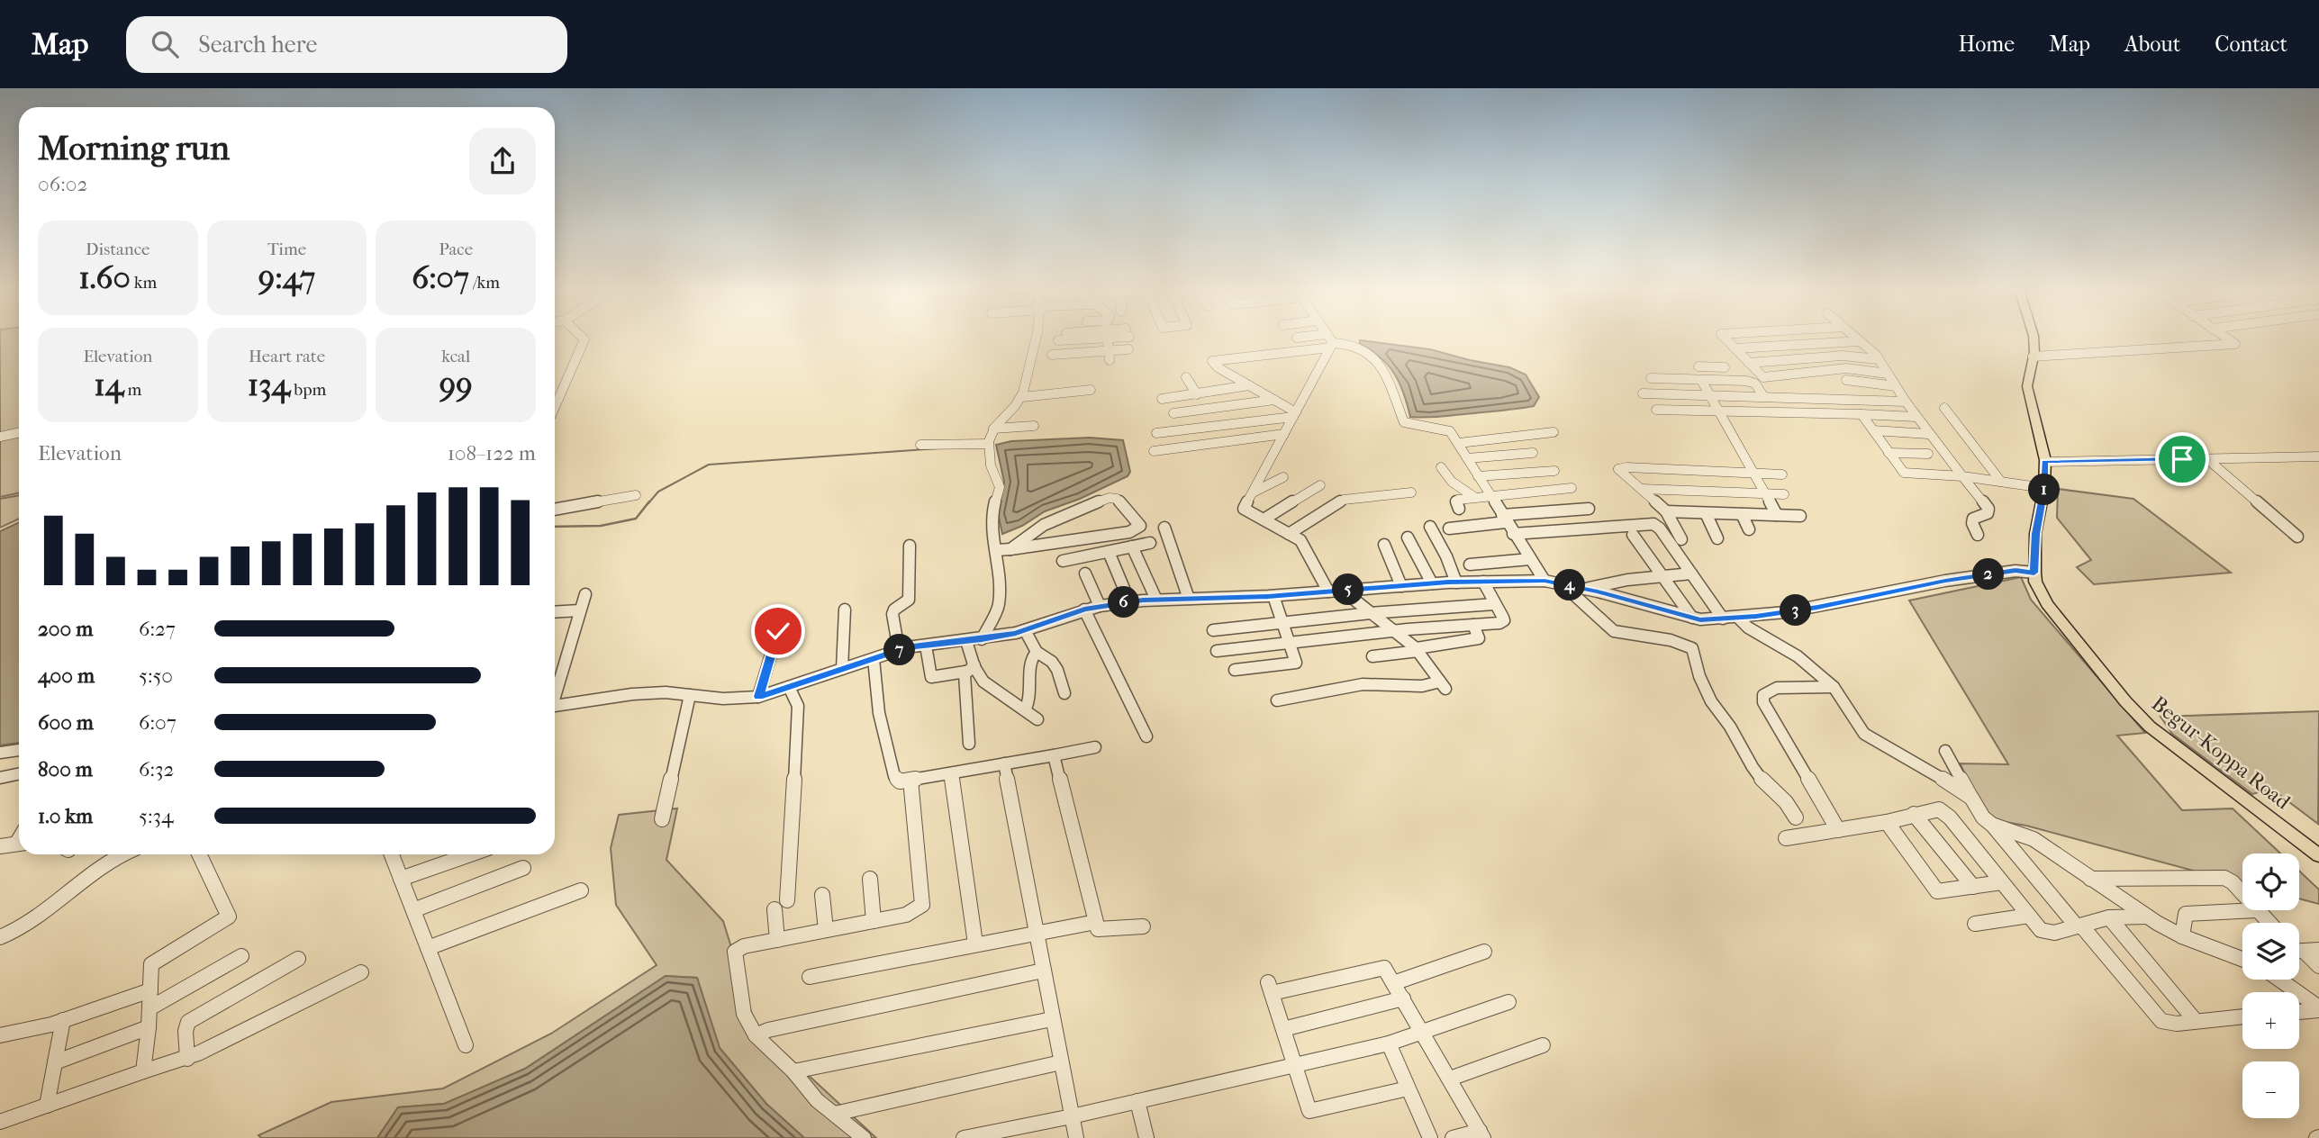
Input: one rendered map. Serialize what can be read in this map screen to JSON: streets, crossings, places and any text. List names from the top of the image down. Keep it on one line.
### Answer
{"streets":{"main road":["Begur-Koppa Road"]},"page":{"header":"Map","search":"Search here","nav":["Home","Map","About","Contact"],"heading":["Morning run","06:02"],"stats":[["Distance","1.60 km"],["Time","9:47"],["Pace","6:07 /km"],["Elevation","14 m"],["Heart rate","134 bpm"],["kcal","99"]],"chart":["Elevation","108–122 m"],"pins":["1","2","4","5","6","3","7"],"list":[{"name":"200 m","note":"6:27"},{"name":"400 m","note":"5:50"},{"name":"600 m","note":"6:07"},{"name":"800 m","note":"6:32"},{"name":"1.0 km","note":"5:34"}],"map_buttons":["+","−"]}}
